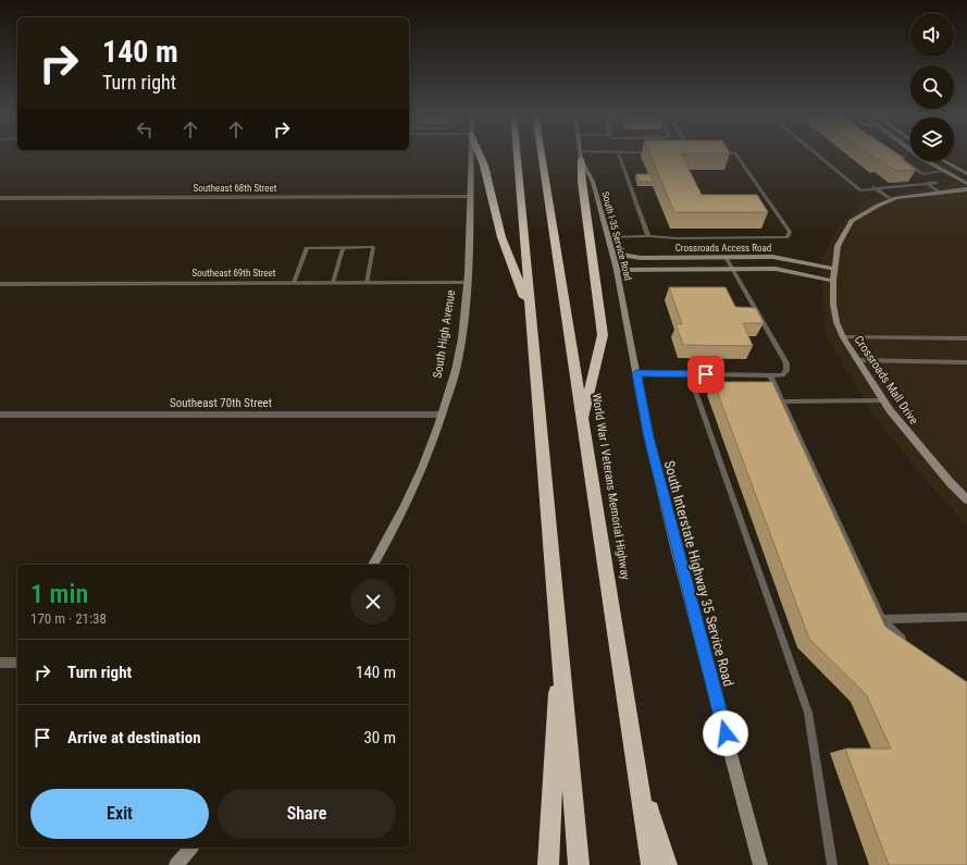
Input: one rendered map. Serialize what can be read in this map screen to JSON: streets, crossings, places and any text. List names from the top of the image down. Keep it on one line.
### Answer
{"streets":{"highway":["World War I Veterans Memorial Highway"],"street":["Southeast 68th Street","South I-35 Service Road","Crossroads Access Road","Southeast 69th Street","South High Avenue","Crossroads Mall Drive","Southeast 70th Street","South Interstate Highway 35 Service Road"]},"crossings":[["Southeast 68th Street","South High Avenue"],["South I-35 Service Road","Crossroads Access Road"],["South I-35 Service Road","South Interstate Highway 35 Service Road"],["Crossroads Access Road","Crossroads Mall Drive"],["Southeast 69th Street","South High Avenue"],["South High Avenue","Southeast 70th Street"]],"page":{"turn":["140 m","Turn right"],"heading":["1 min","170 m · 21:38"],"list":[{"name":"Turn right","value":"140 m"},{"name":"Arrive at destination","value":"30 m"}],"buttons":["Exit","Share"]}}
